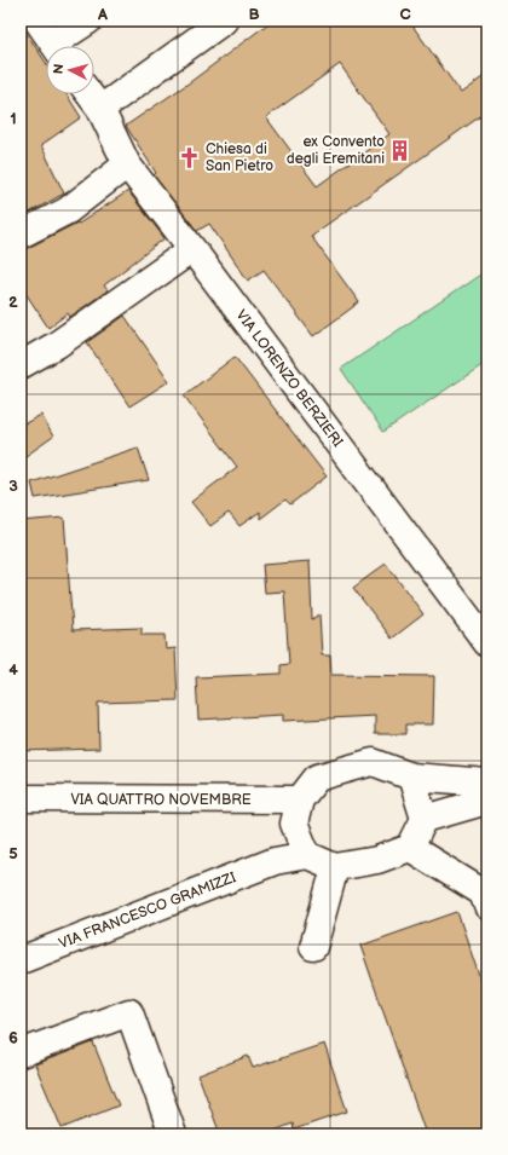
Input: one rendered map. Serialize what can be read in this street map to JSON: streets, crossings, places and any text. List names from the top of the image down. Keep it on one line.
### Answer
{"streets":{"street":["VIA LORENZO BERZIERI","VIA QUATTRO NOVEMBRE","VIA FRANCESCO GRAMIZZI"]},"places":{"building":["ex Convento degli Eremitani"],"church":["Chiesa di San Pietro"]},"north":"left","grid":{"columns":["A","B","C"],"rows":["1","2","3","4","5","6"]}}
